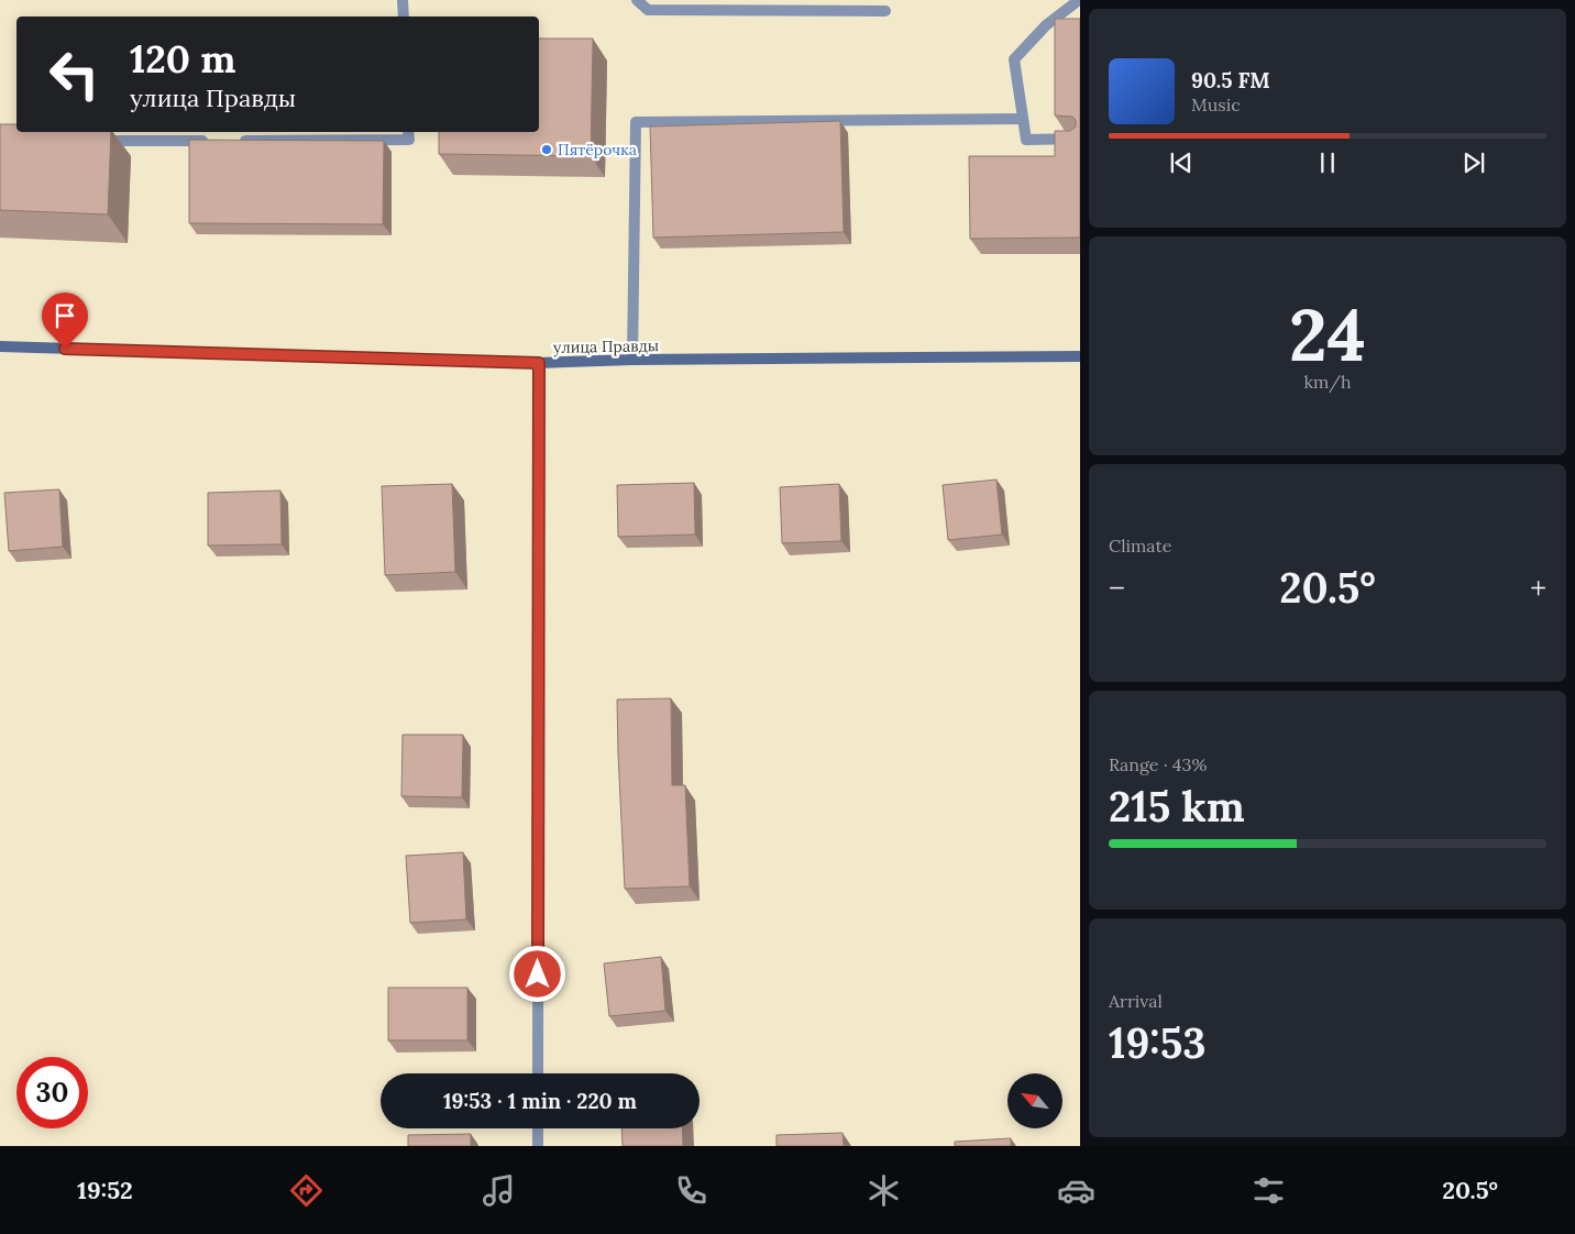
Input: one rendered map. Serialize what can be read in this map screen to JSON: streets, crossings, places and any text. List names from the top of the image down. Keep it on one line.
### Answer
{"streets":{"street":["улица Правды"]},"places":["Пятёрочка"],"north":"top left","page":{"turn":["120 m","улица Правды"],"song":["90.5 FM","Music"],"tile":[["24","km/h"],"Climate",["Range · 43%","215 km"],["Arrival","19:53"]],"heat":["−","20.5°","+"],"limit":"30","trip":"19:53 · 1 min · 220 m","tabs":["19:52","20.5°"]}}
